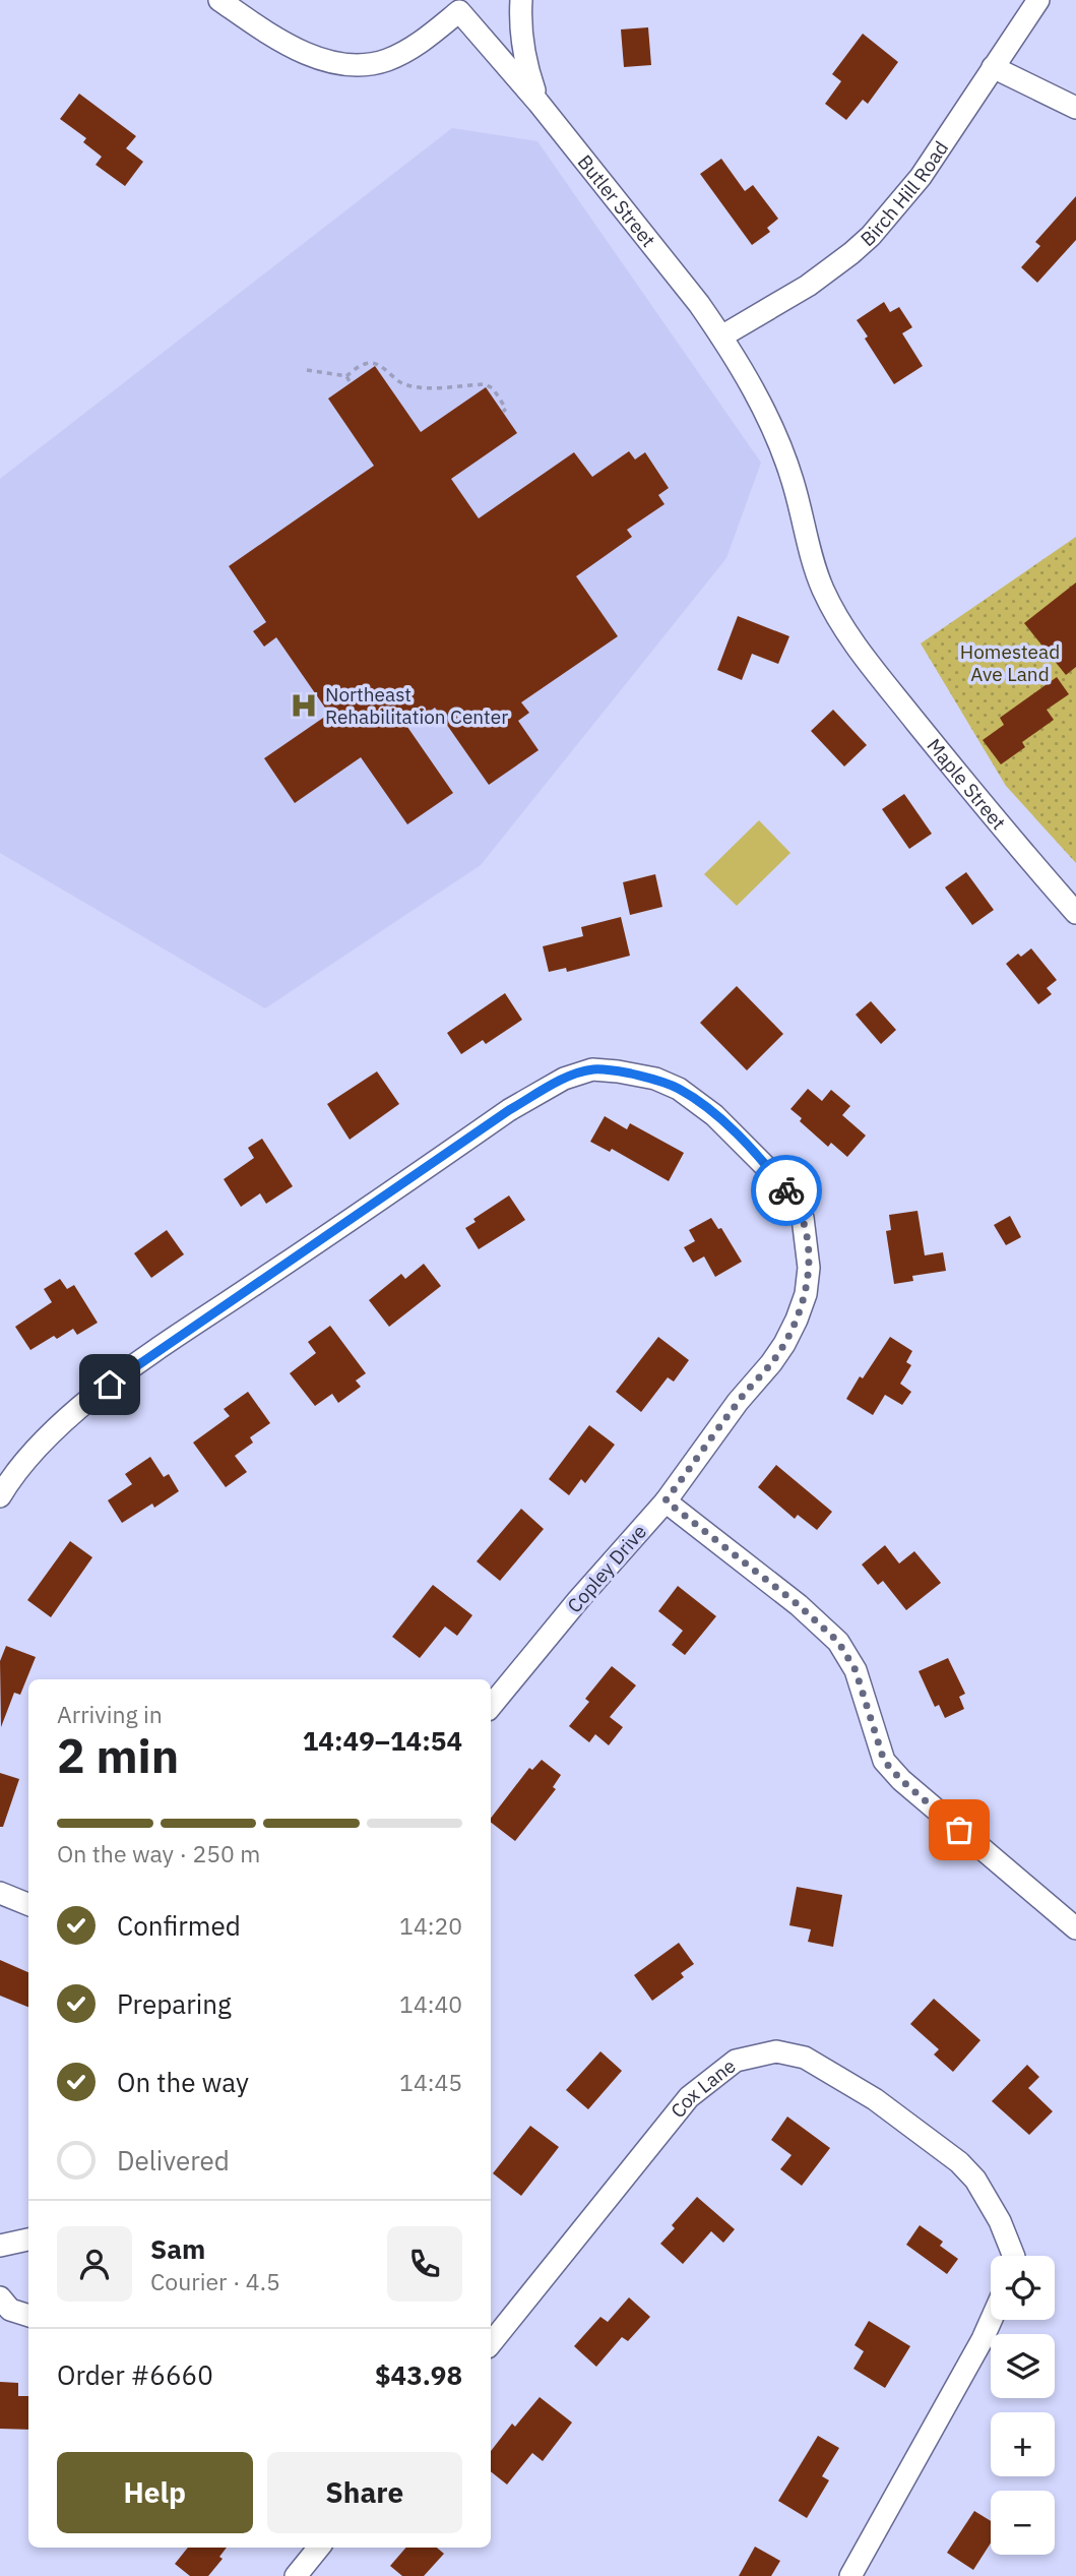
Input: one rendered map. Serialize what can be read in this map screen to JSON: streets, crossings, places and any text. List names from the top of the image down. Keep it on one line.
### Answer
{"streets":{"street":["Birch Hill Road","Butler Street","Maple Street","Copley Drive","Cox Lane"]},"crossings":[["Birch Hill Road","Butler Street"],["Butler Street","Maple Street"]],"parks":["Homestead Ave Land"],"places":{"hospital":["Northeast Rehabilitation Center"]},"page":{"heading":["2 min","Arriving in","14:49–14:54"],"panel":["Sam","Courier · 4.5","Order #6660","$43.98"],"bar":"On the way · 250 m","list":[["Confirmed","14:20"],["Preparing","14:40"],["On the way","14:45"],"Delivered"],"map_buttons":["+","−"],"buttons":["Help","Share"]}}
